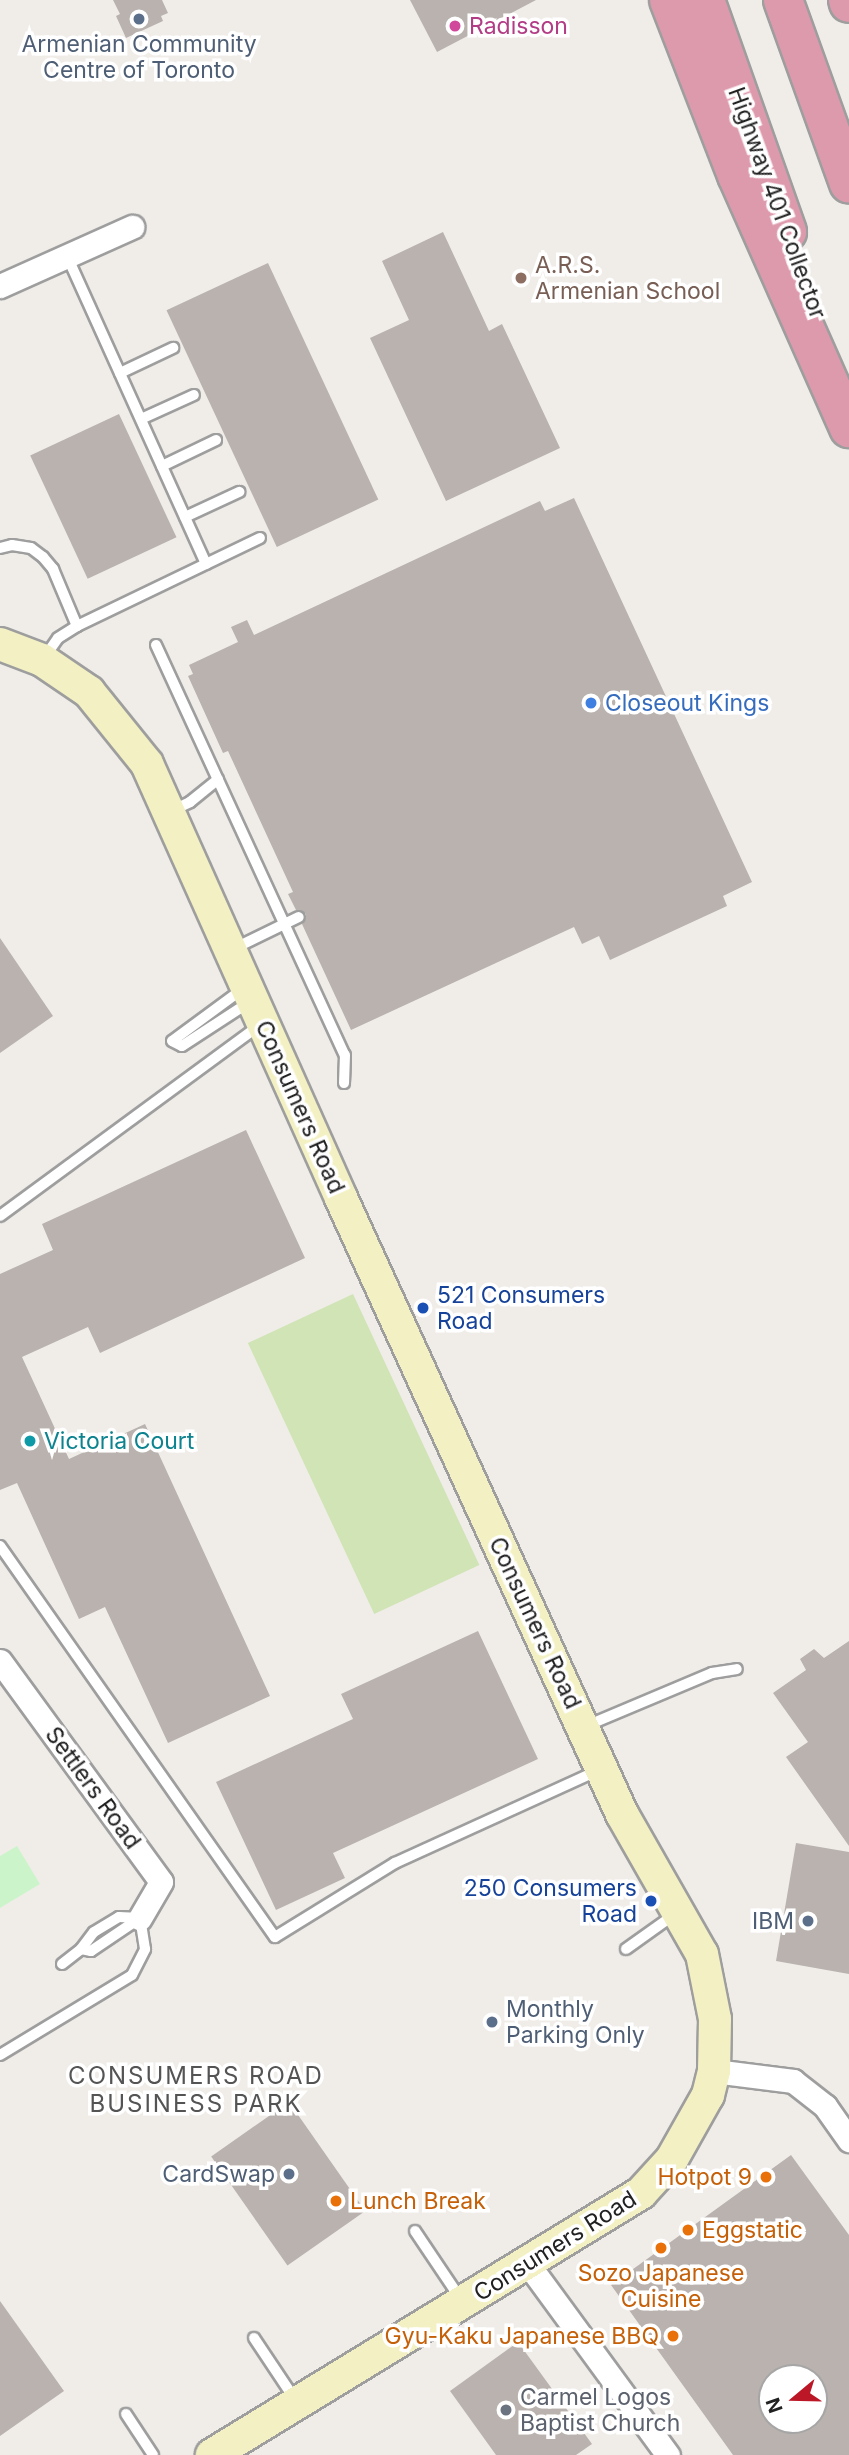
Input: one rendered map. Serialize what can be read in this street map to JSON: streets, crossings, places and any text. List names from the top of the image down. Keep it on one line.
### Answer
{"streets":{"highway":["Highway 401 Collector"],"street":["Consumers Road","Settlers Road"]},"districts":["CONSUMERS ROAD BUSINESS PARK"],"places":["Armenian Community Centre of Toronto","Radisson","A.R.S. Armenian School","Closeout Kings","521 Consumers Road","Victoria Court","250 Consumers Road","IBM","Monthly Parking Only","CardSwap","Hotpot 9","Lunch Break","Eggstatic","Sozo Japanese Cuisine","Gyu-Kaku Japanese BBQ","Carmel Logos Baptist Church"],"north":"left"}
